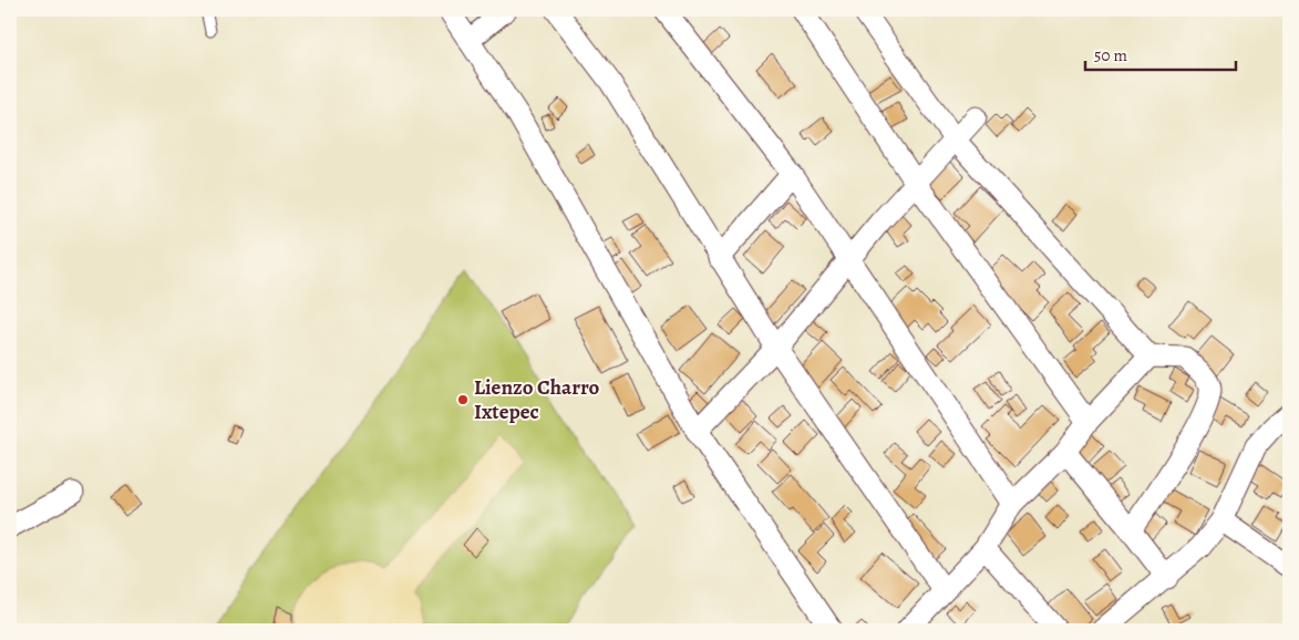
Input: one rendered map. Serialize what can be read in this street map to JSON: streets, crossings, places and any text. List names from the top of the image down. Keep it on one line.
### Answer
{"places":["Lienzo Charro Ixtepec"],"scale_bar":"50 m"}
